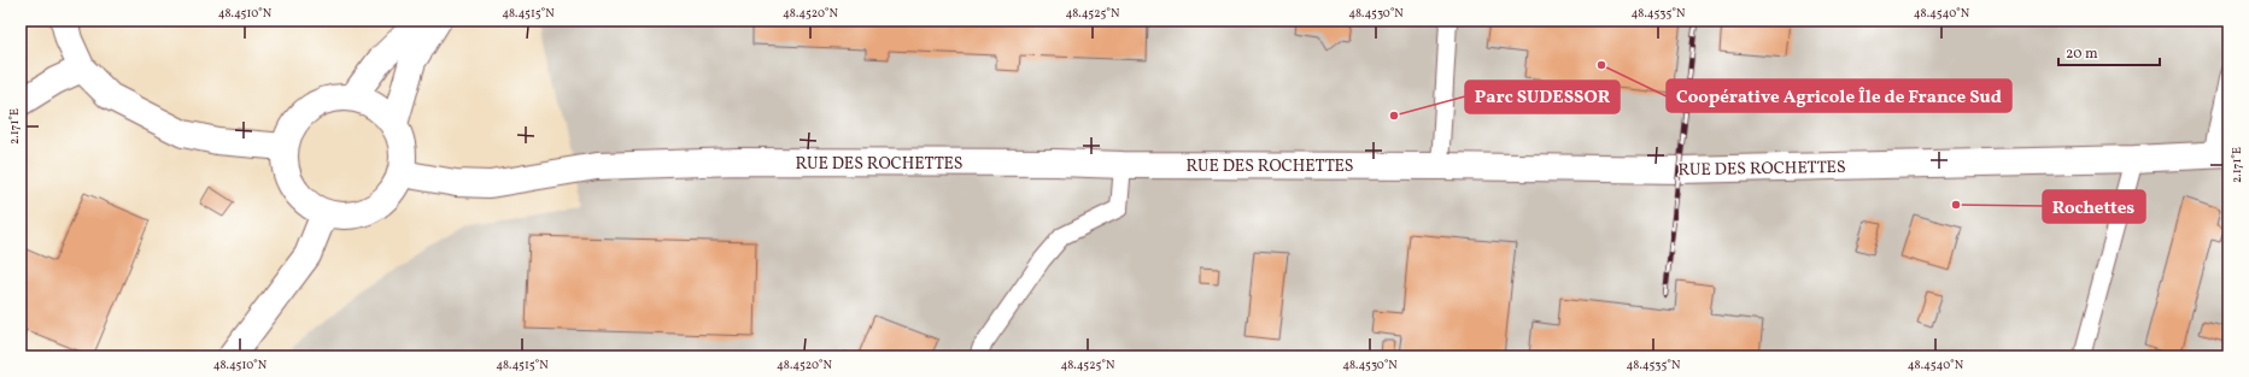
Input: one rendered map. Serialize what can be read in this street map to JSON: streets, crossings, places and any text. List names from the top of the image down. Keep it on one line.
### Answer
{"streets":{"street":["RUE DES ROCHETTES"]},"places":["Coopérative Agricole Île de France Sud","Parc SUDESSOR","Rochettes"],"scale_bar":"20 m","coordinates":["48.4510°N","48.4515°N","48.4520°N","48.4525°N","48.4530°N","48.4535°N","48.4540°N","2.171°E"]}
